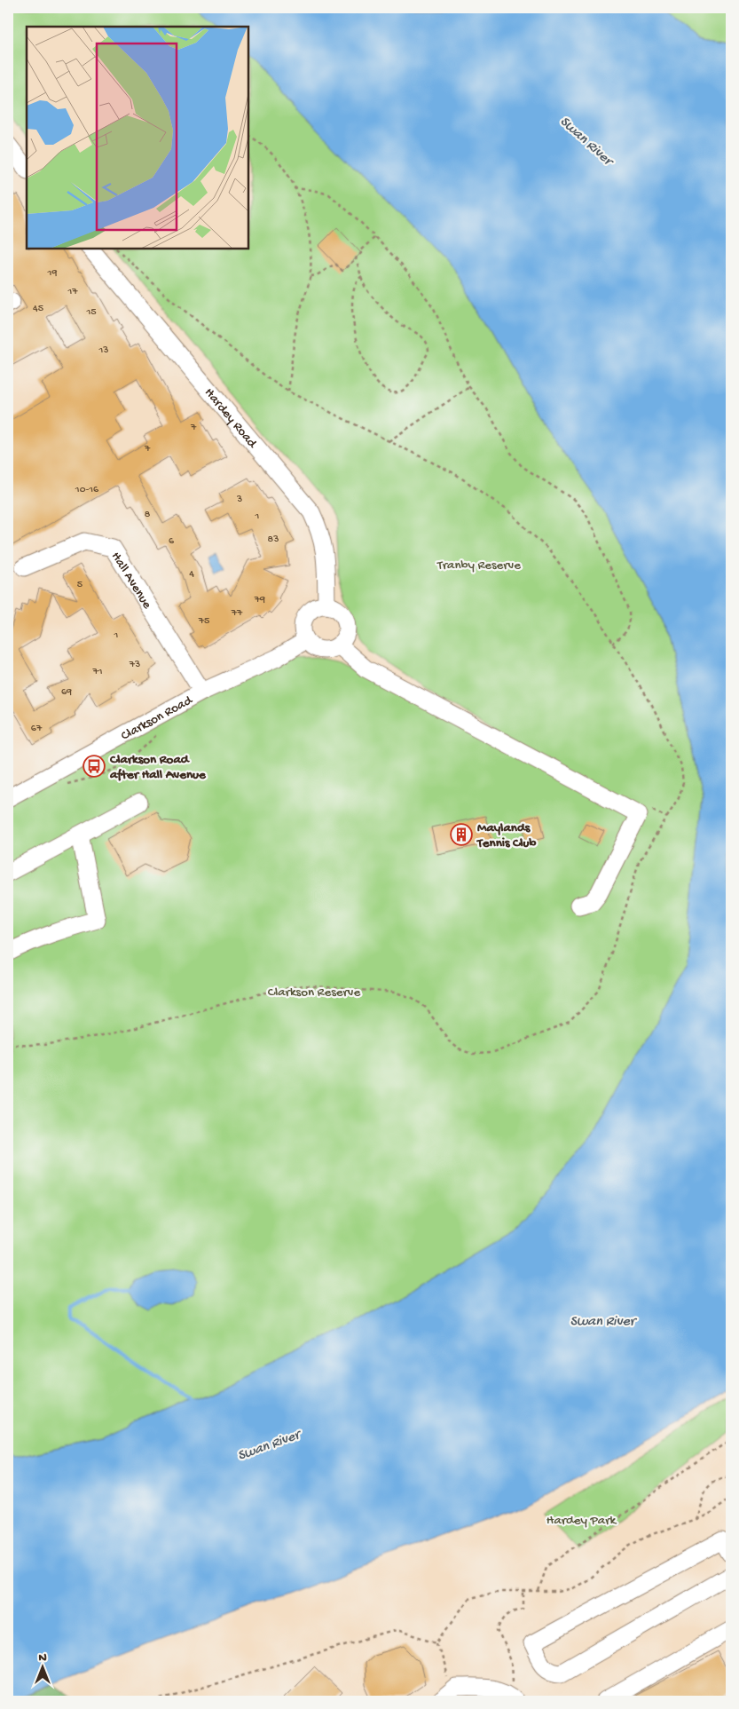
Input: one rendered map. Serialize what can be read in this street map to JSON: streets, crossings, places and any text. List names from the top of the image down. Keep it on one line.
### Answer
{"streets":{"street":["Hardey Road","Hall Avenue","Clarkson Road"]},"crossings":[["Hardey Road","Clarkson Road"],["Hall Avenue","Clarkson Road"]],"water":["Swan River"],"parks":["Tranby Reserve","Clarkson Reserve","Hardey Park"],"places":{"bus stop":["Clarkson Road after Hall Avenue"],"building":["Maylands Tennis Club"]},"house_numbers":["19","17","45","15","13","7","7","10-16","3","8","1","83","6","4","5","79","77","75","1","73","71","69","67"],"north":"top"}
